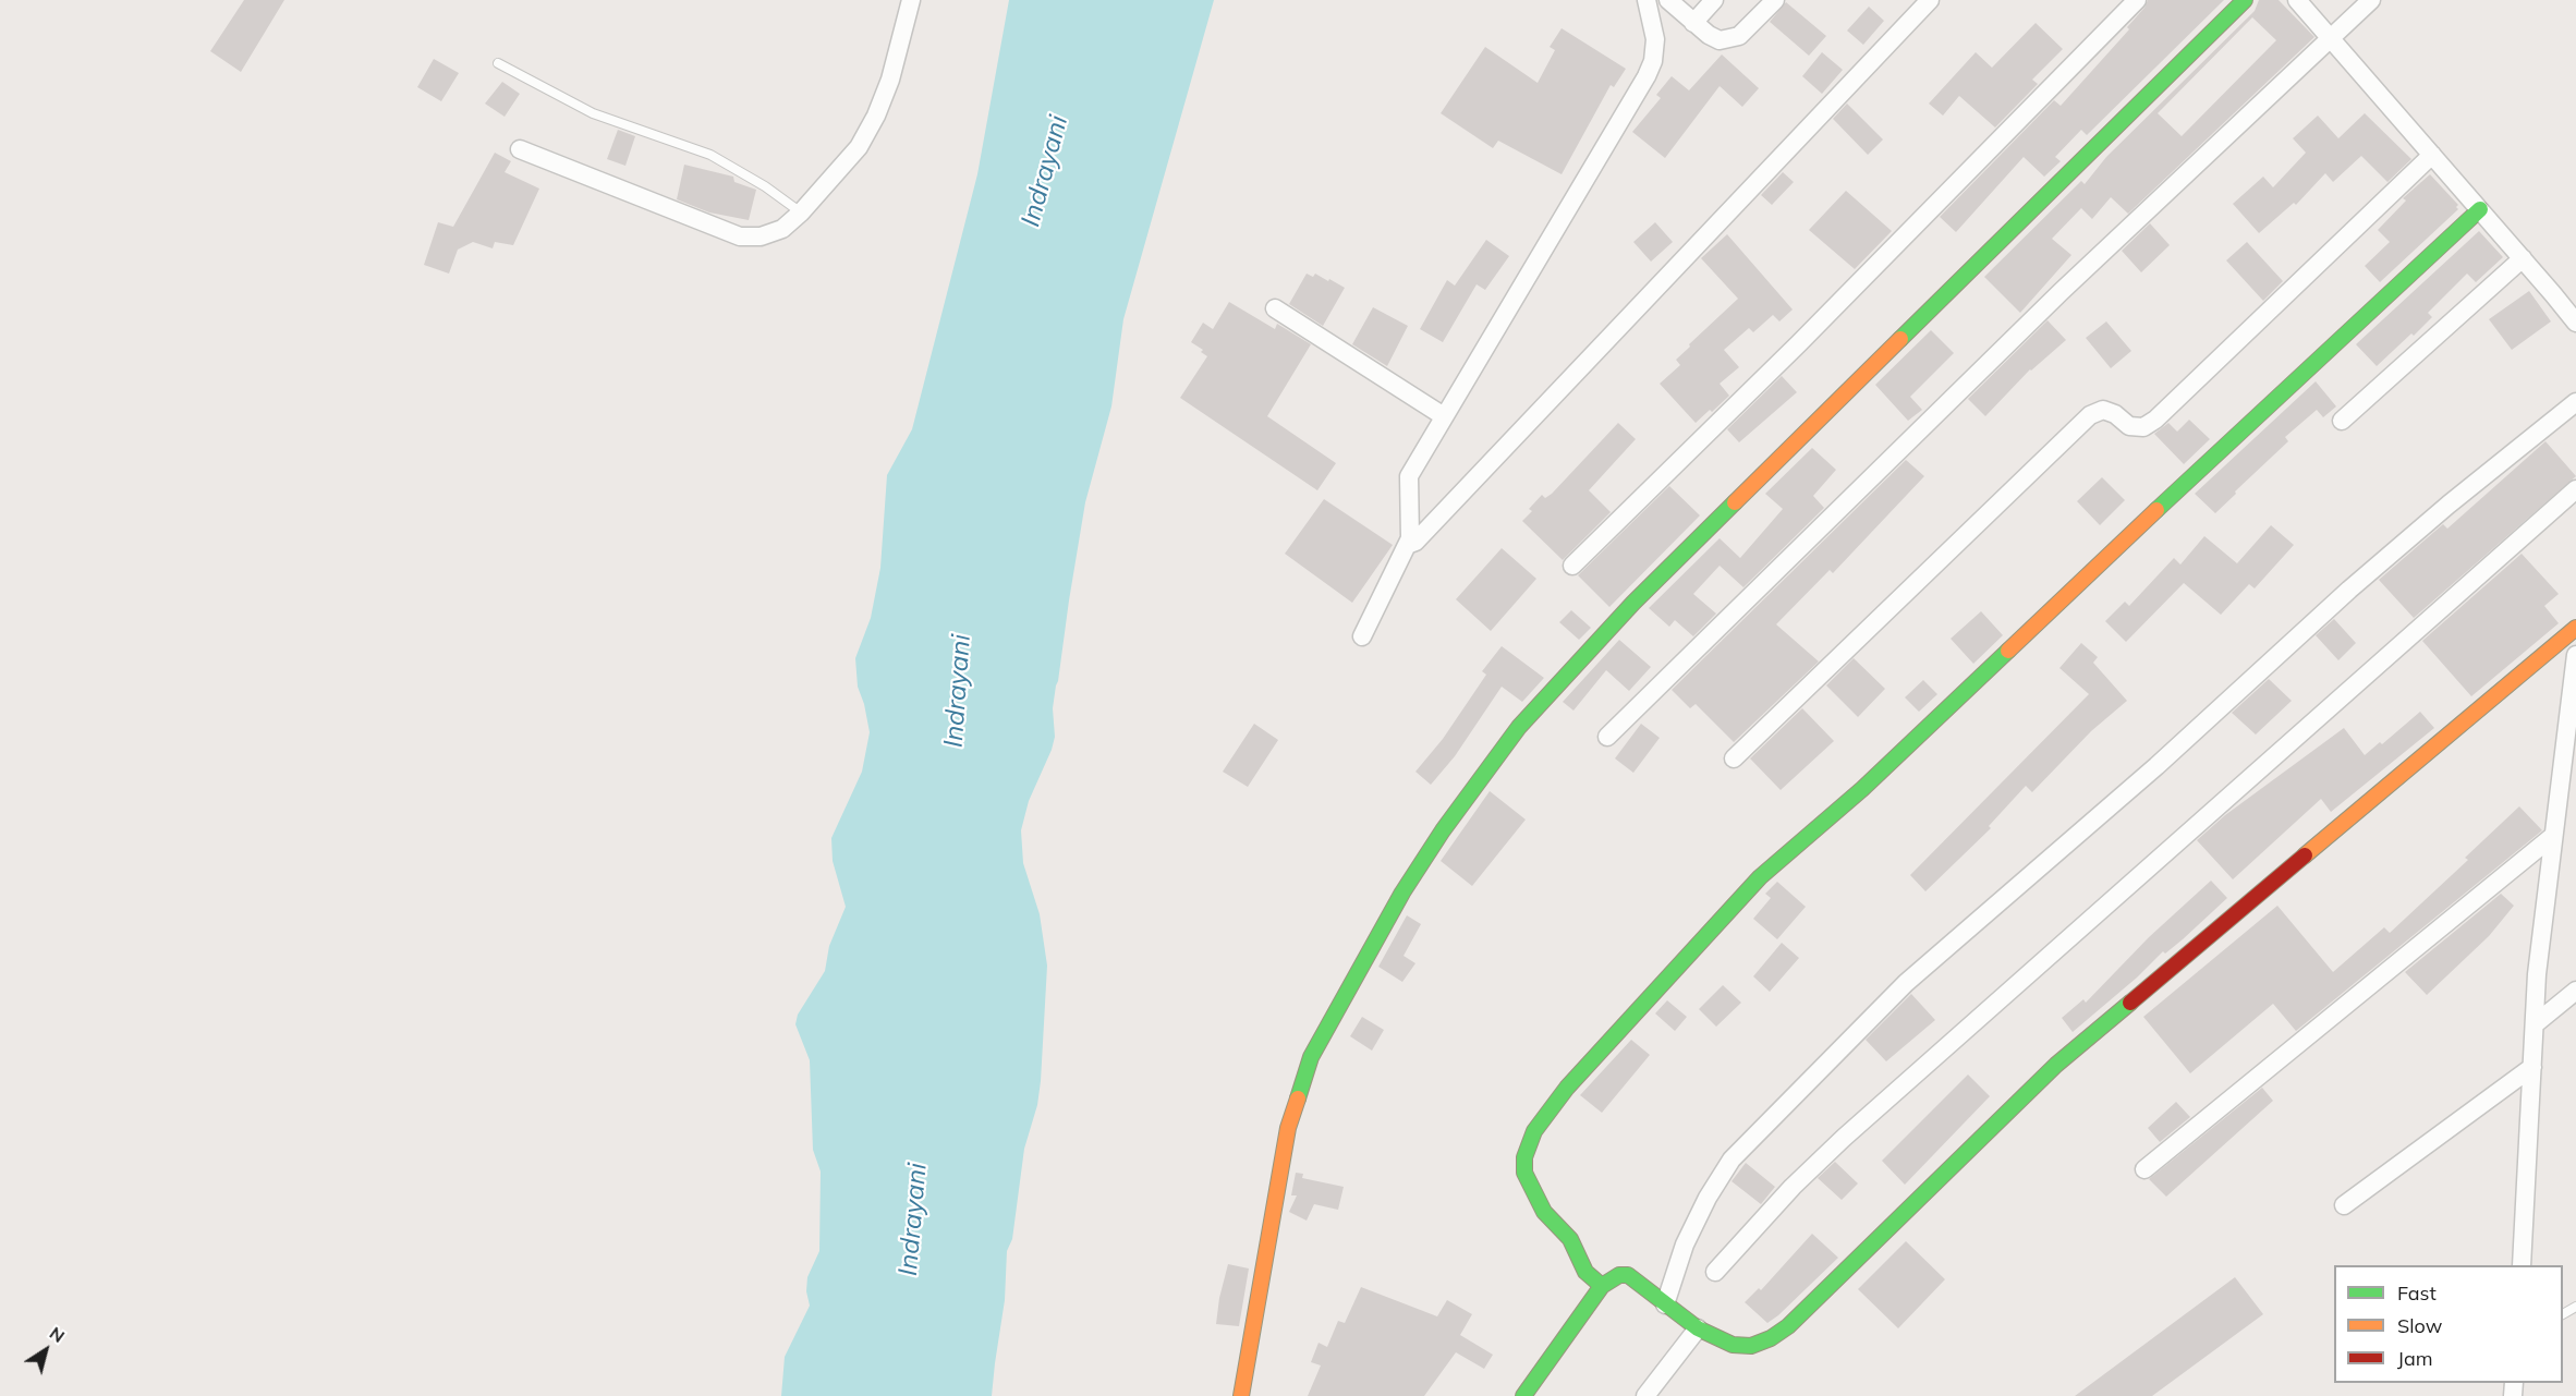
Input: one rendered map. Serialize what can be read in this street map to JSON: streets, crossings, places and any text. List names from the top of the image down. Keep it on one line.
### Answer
{"water":["Indrayani"],"legend":["Fast","Slow","Jam"],"north":"top right"}
